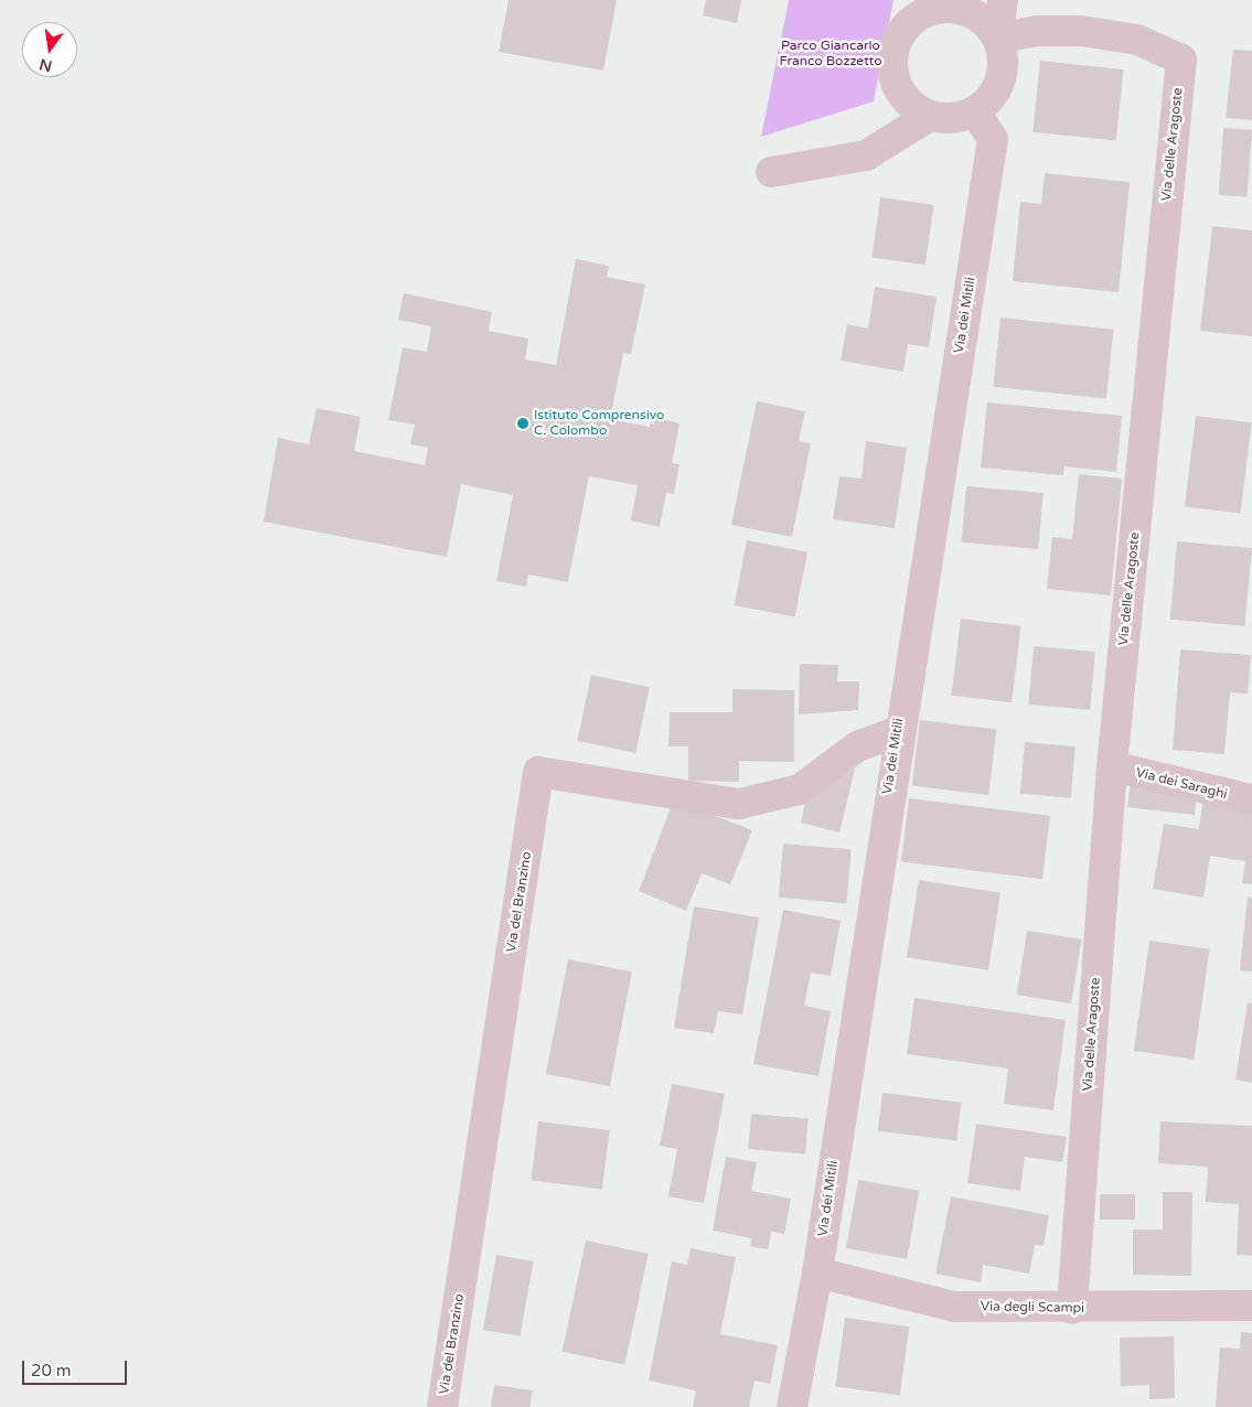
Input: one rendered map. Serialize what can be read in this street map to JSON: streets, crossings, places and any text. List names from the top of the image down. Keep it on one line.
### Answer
{"streets":{"street":["Via delle Aragoste","Via dei Mitili","Via dei Saraghi","Via del Branzino","Via degli Scampi"]},"crossings":[["Via delle Aragoste","Via dei Mitili"],["Via delle Aragoste","Via dei Saraghi"],["Via delle Aragoste","Via degli Scampi"],["Via dei Mitili","Via del Branzino"],["Via dei Mitili","Via degli Scampi"]],"parks":["Parco Giancarlo Franco Bozzetto"],"places":["Istituto Comprensivo C. Colombo"],"scale_bar":"20 m","north":"bottom"}
